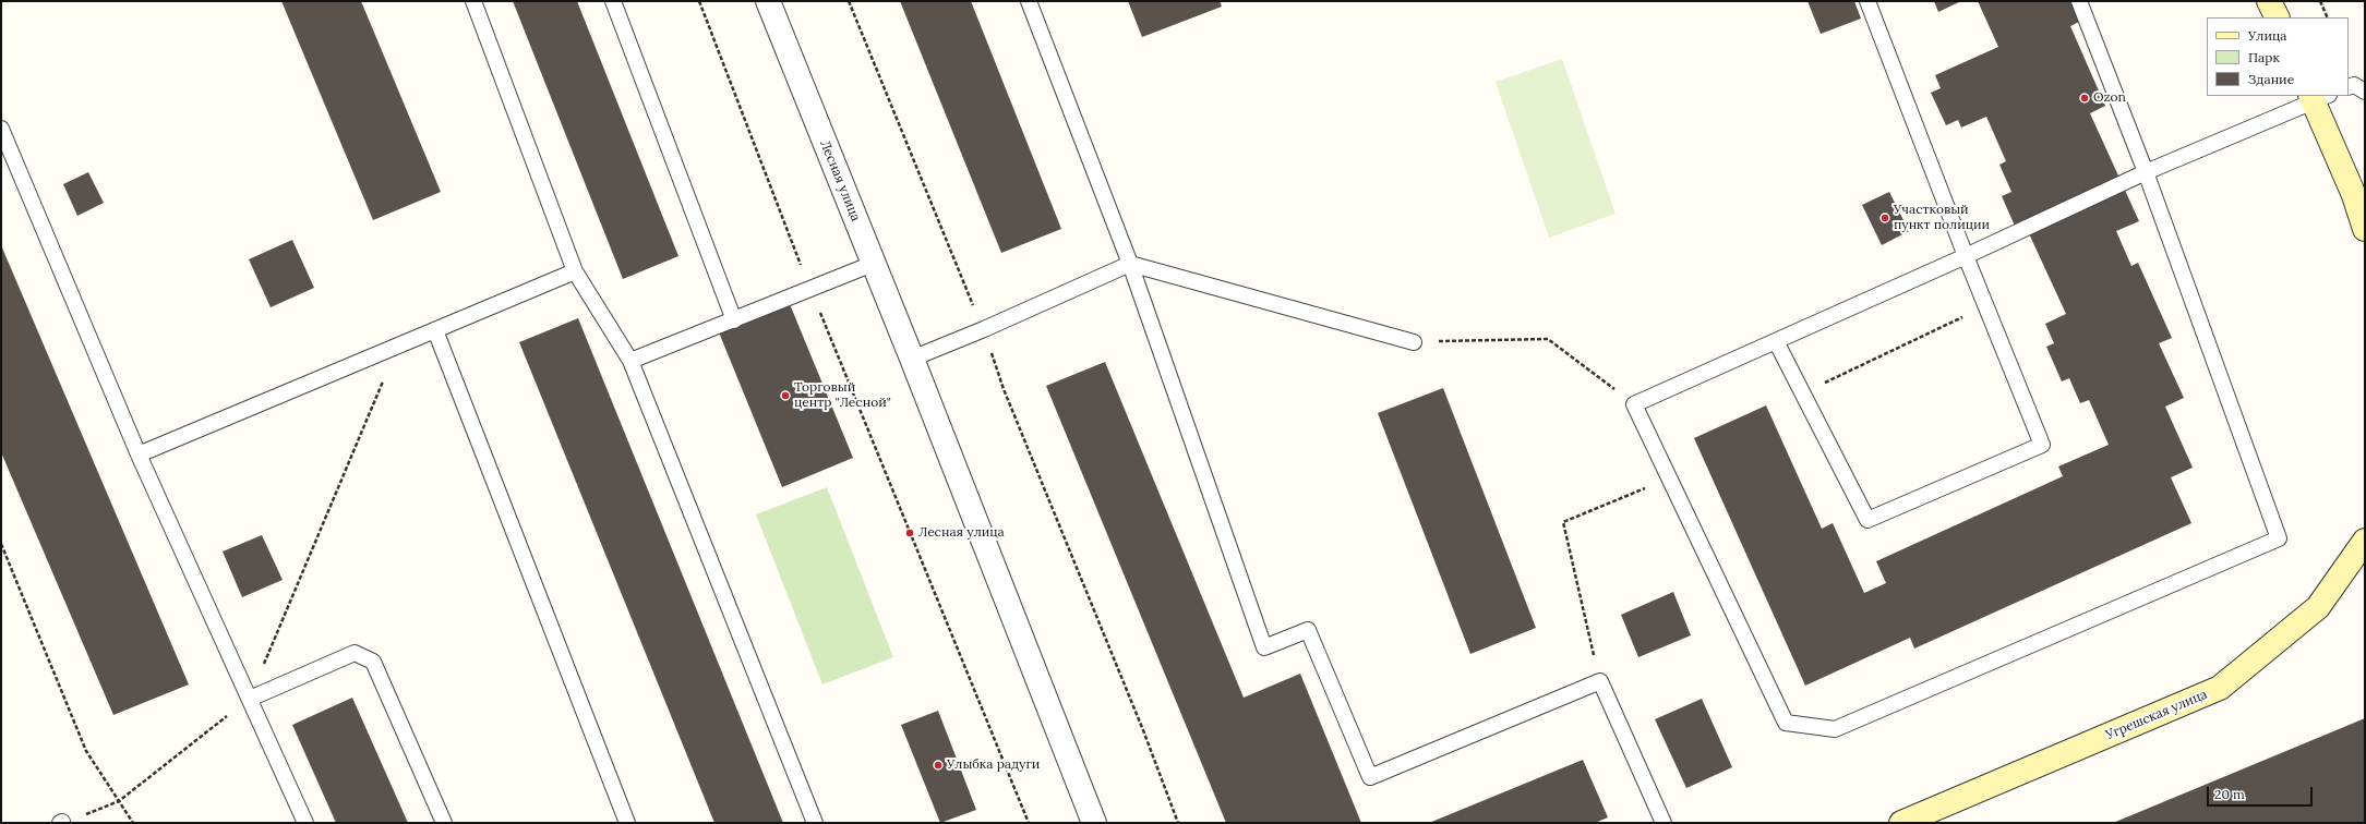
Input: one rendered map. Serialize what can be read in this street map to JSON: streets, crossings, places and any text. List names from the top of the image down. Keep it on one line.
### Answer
{"streets":{"main road":["Угрешская улица"],"street":["Лесная улица"]},"places":["Ozon","Участковый пункт полиции","Торговый центр \"Лесной\"","Лесная улица","Улыбка радуги"],"legend":["Улица","Парк","Здание"],"scale_bar":"20 m"}
